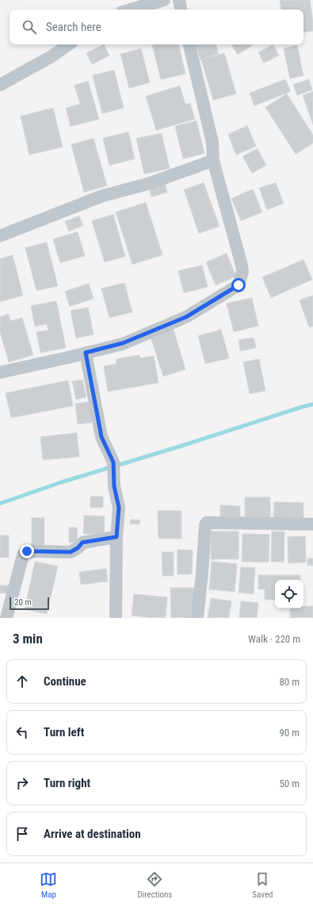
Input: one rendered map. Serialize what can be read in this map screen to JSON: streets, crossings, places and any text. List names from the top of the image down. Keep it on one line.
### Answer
{"scale_bar":"20 m","page":{"search":"Search here","scale":"20 m","heading":["3 min","Walk · 220 m"],"list":[["Continue","80 m"],["Turn left","90 m"],["Turn right","50 m"],"Arrive at destination"],"nav":["Map","Directions","Saved"]}}
